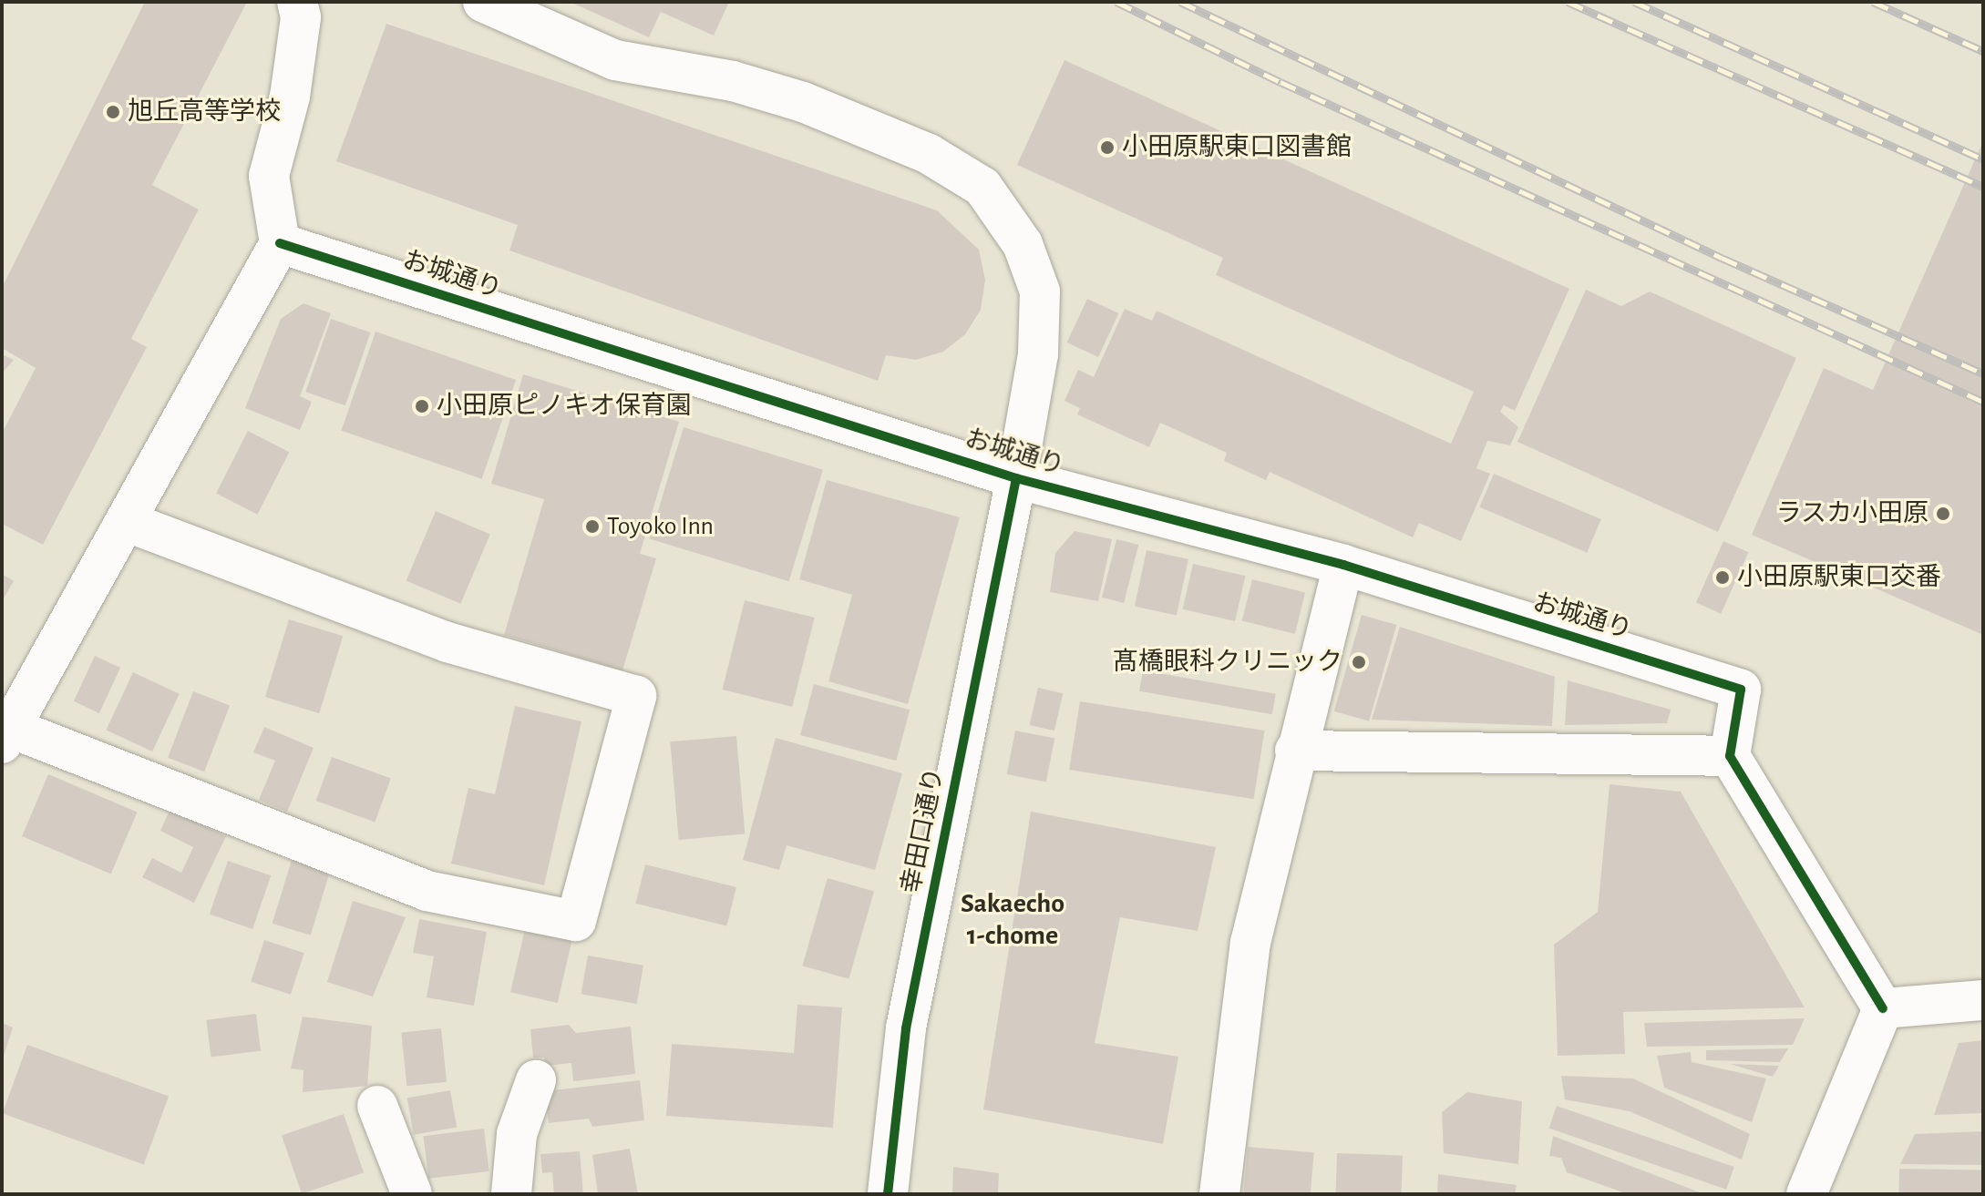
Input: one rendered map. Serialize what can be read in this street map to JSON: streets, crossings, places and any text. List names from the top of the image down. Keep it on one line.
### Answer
{"streets":{"street":["お城通り","幸田口通り"]},"crossings":[["お城通り","幸田口通り"]],"districts":["Sakaecho 1-chome"],"places":["旭丘高等学校","小田原駅東口図書館","小田原ピノキオ保育園","ラスカ小田原","Toyoko Inn","小田原駅東口交番","髙橋眼科クリニック"]}
